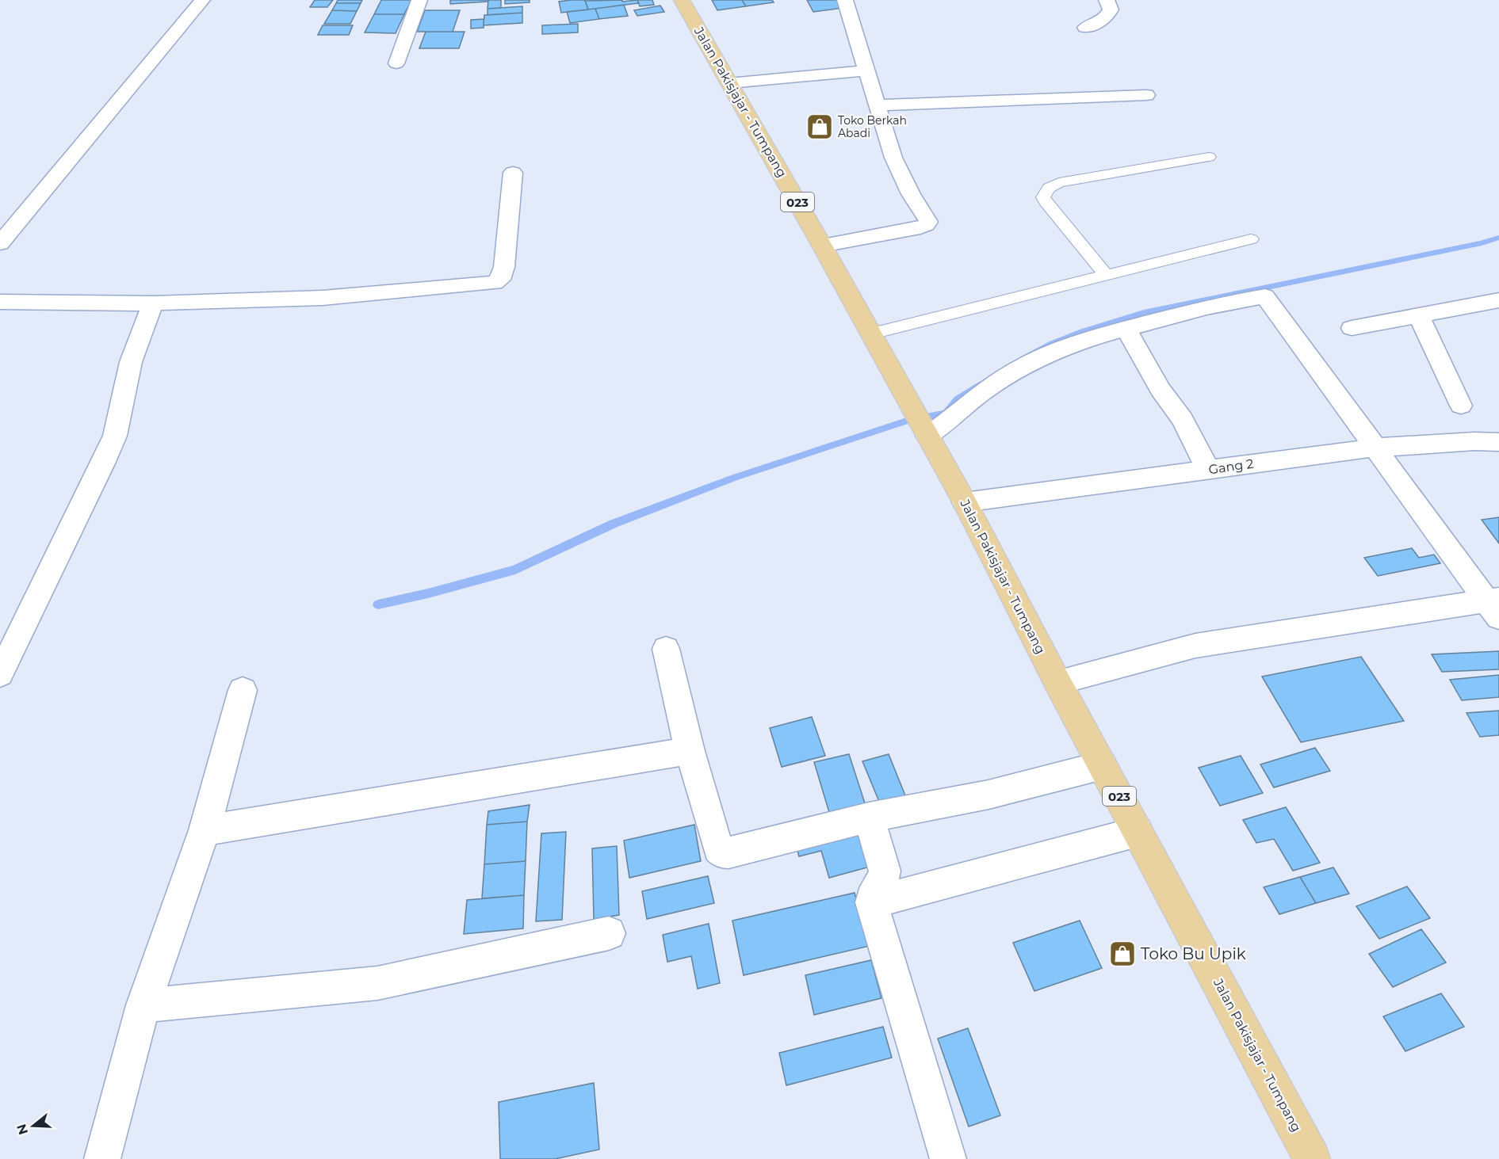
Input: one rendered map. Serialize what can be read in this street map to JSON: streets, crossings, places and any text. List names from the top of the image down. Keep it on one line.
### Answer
{"streets":{"main road":["Jalan Pakisjajar - Tumpang","023"],"street":["Gang 2"]},"crossings":[["Jalan Pakisjajar - Tumpang","Gang 2"]],"places":{"shop":["Toko Berkah Abadi","Toko Bu Upik"]},"north":"left"}
